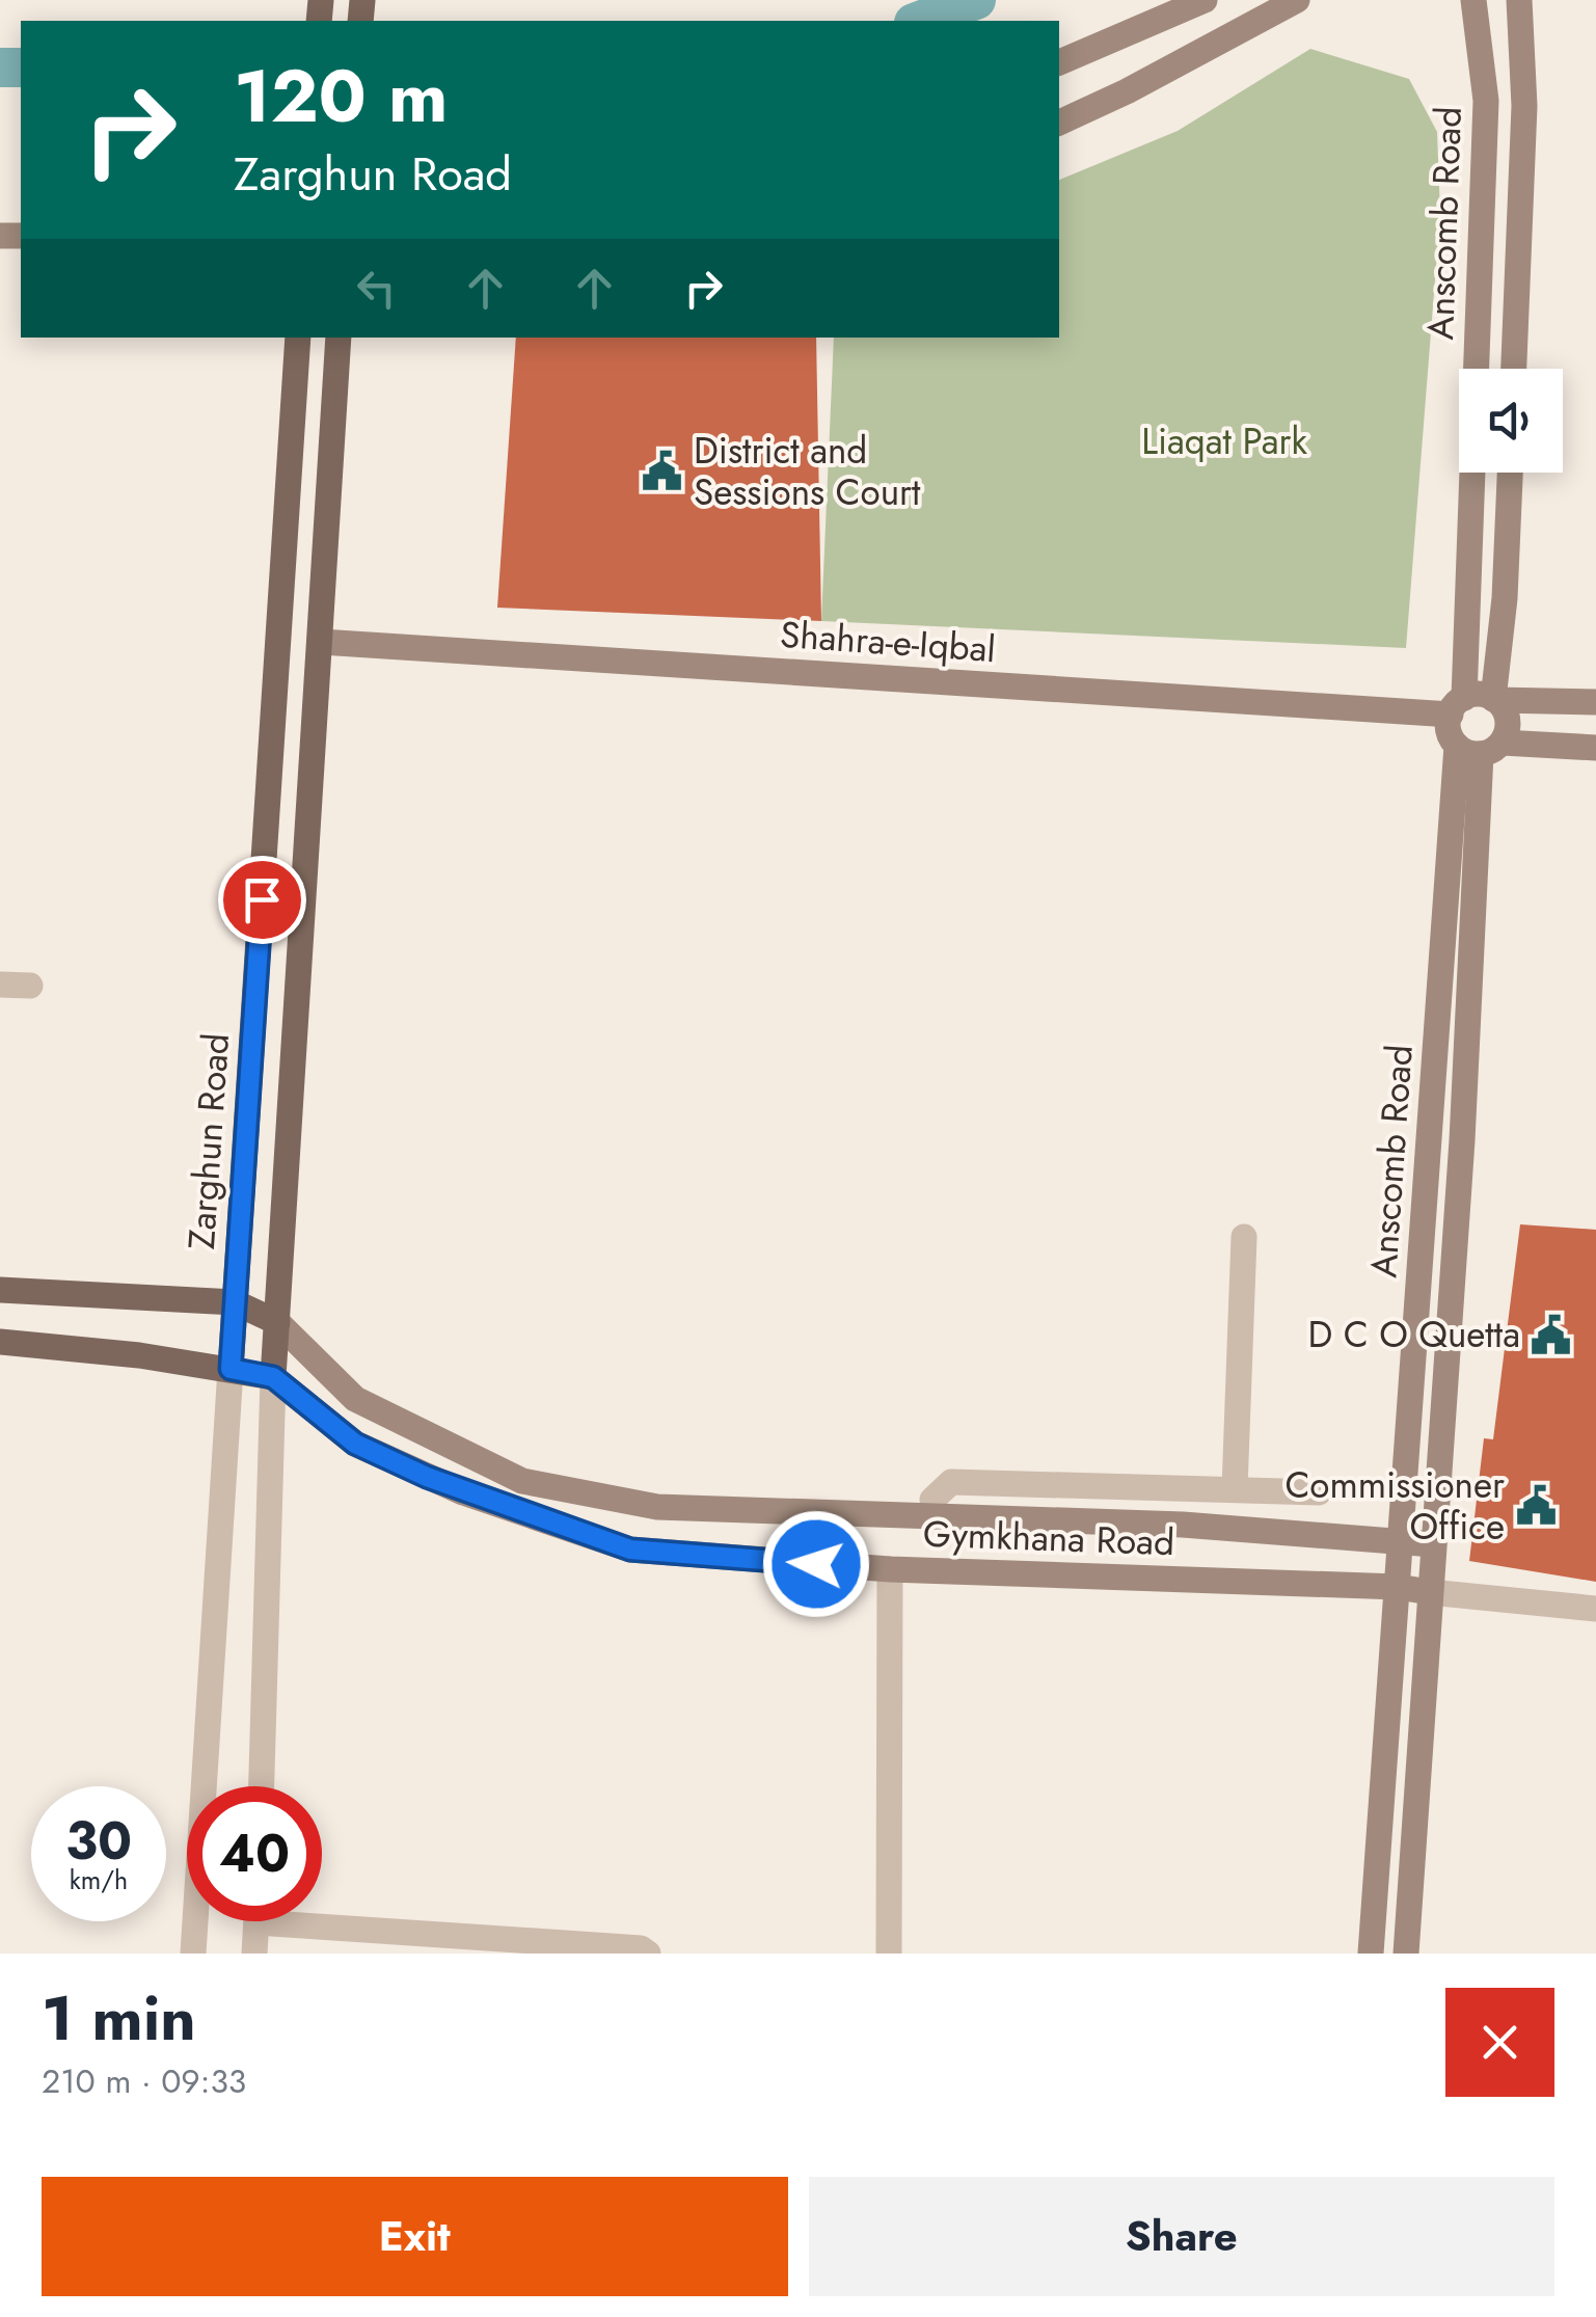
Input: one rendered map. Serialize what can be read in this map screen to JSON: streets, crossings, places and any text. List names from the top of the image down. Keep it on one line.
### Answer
{"streets":{"main road":["Zarghun Road"],"street":["Anscomb Road","Shahra-e-Iqbal","Gymkhana Road"]},"crossings":[["Anscomb Road","Shahra-e-Iqbal"],["Anscomb Road","Gymkhana Road"]],"parks":["Liaqat Park"],"places":{"public building":["District and Sessions Court","D C O Quetta","Commissioner Office"]},"page":{"turn":["120 m","Zarghun Road"],"speed":"30 km/h","limit":"40","heading":["1 min","210 m · 09:33"],"buttons":["Exit","Share"]}}
